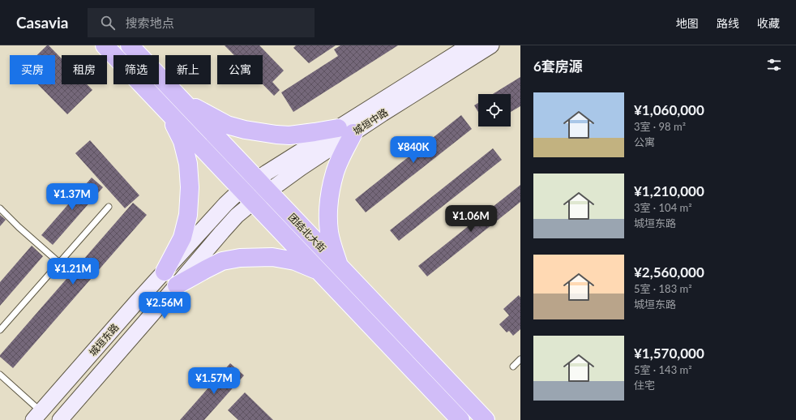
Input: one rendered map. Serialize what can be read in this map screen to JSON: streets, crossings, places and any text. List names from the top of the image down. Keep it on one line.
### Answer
{"streets":{"highway":["团结北大街"],"main road":["城垣中路","城垣东路"]},"crossings":[["城垣中路","团结北大街"],["城垣中路","城垣东路"],["团结北大街","城垣东路"]],"page":{"header":"Casavia","search":"搜索地点","nav":["地图","路线","收藏"],"heading":"6套房源","chip":["买房","租房","筛选","新上","公寓"],"list":[{"name":"¥1,060,000","note":"3室 · 98 m² · 公寓"},{"name":"¥1,210,000","note":"3室 · 104 m² · 城垣东路"},{"name":"¥2,560,000","note":"5室 · 183 m² · 城垣东路"},{"name":"¥1,570,000","note":"5室 · 143 m² · 住宅"}],"price":["¥840K","¥1.37M","¥1.06M","¥1.21M","¥2.56M","¥1.57M"]}}
